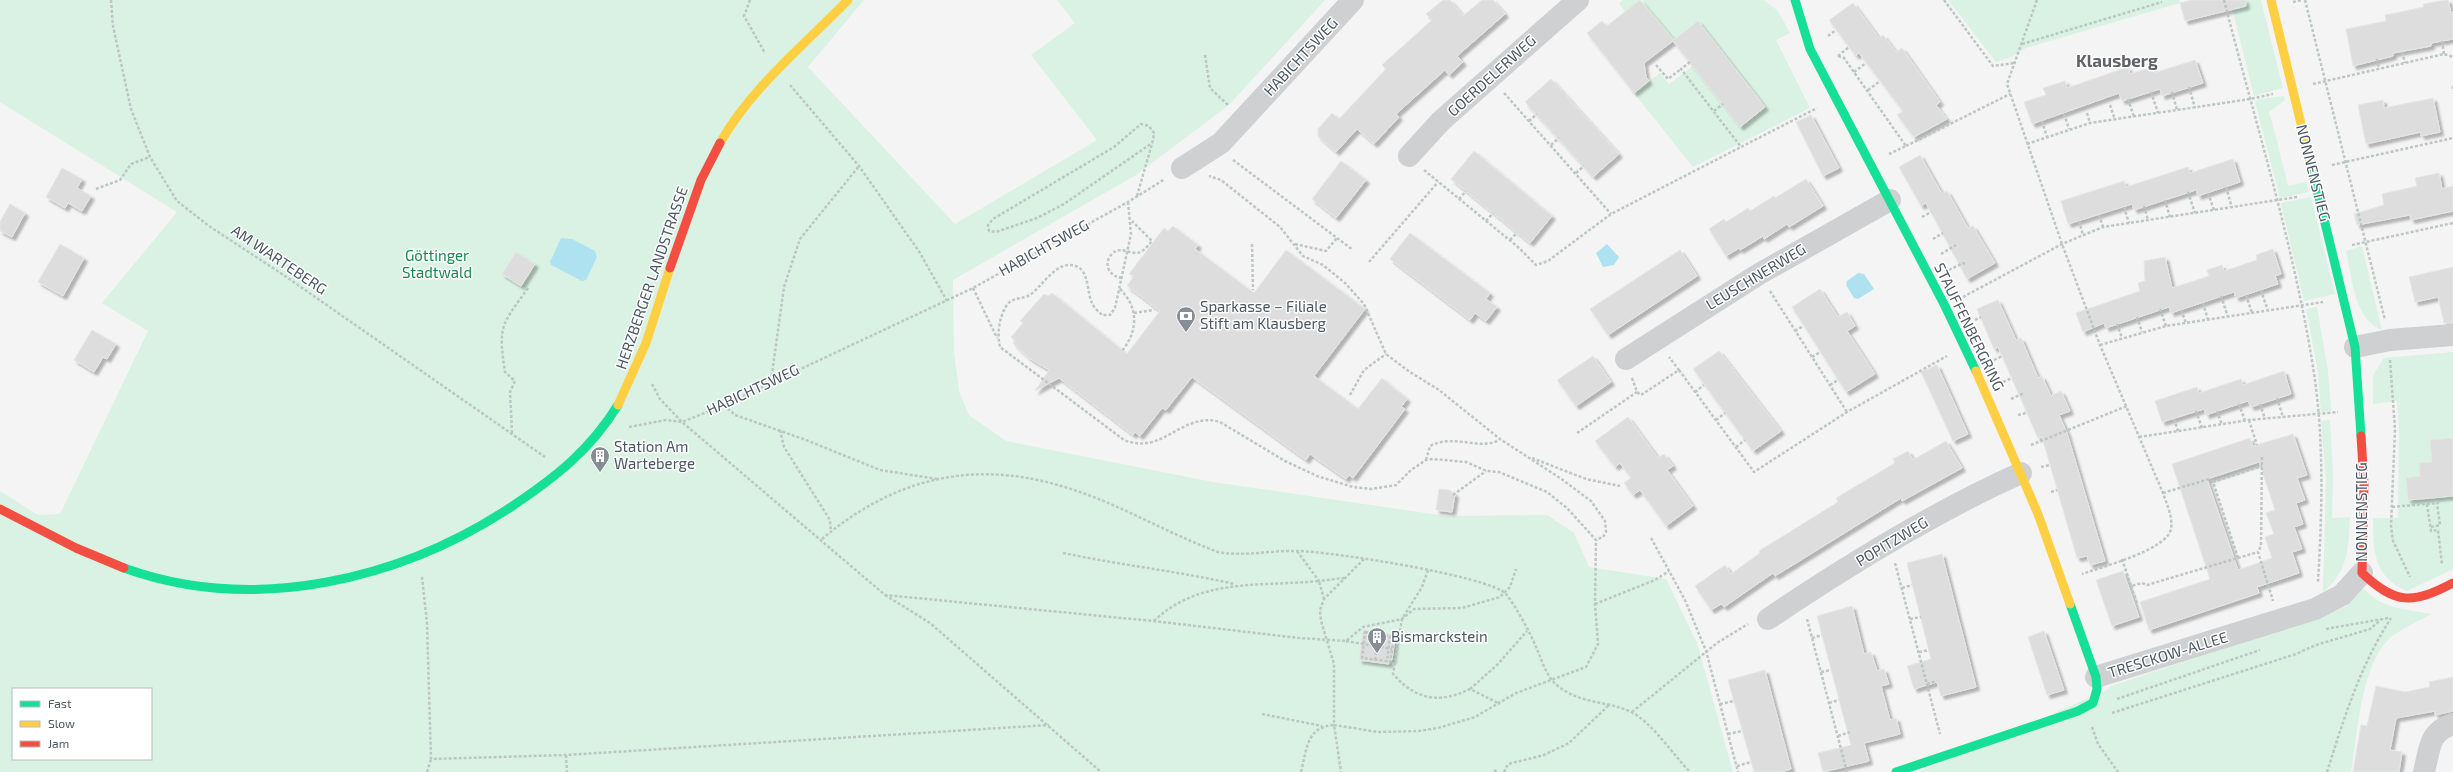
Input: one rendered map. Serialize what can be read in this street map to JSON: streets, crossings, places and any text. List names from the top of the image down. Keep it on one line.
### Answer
{"streets":{"street":["HABICHTSWEG","GOERDELERWEG","NONNENSTIEG","LEUSCHNERWEG","HERZBERGER LANDSTRASSE","STAUFFENBERGRING","POPITZWEG","TRESCKOW-ALLEE"],"path":["AM WARTEBERG"]},"crossings":[["NONNENSTIEG","TRESCKOW-ALLEE"],["LEUSCHNERWEG","STAUFFENBERGRING"],["STAUFFENBERGRING","POPITZWEG"],["STAUFFENBERGRING","TRESCKOW-ALLEE"]],"districts":["Klausberg"],"parks":["Göttinger Stadtwald"],"places":{"bank":["Sparkasse – Filiale Stift am Klausberg"],"building":["Station Am Warteberge","Bismarckstein"]},"legend":["Fast","Slow","Jam"]}
